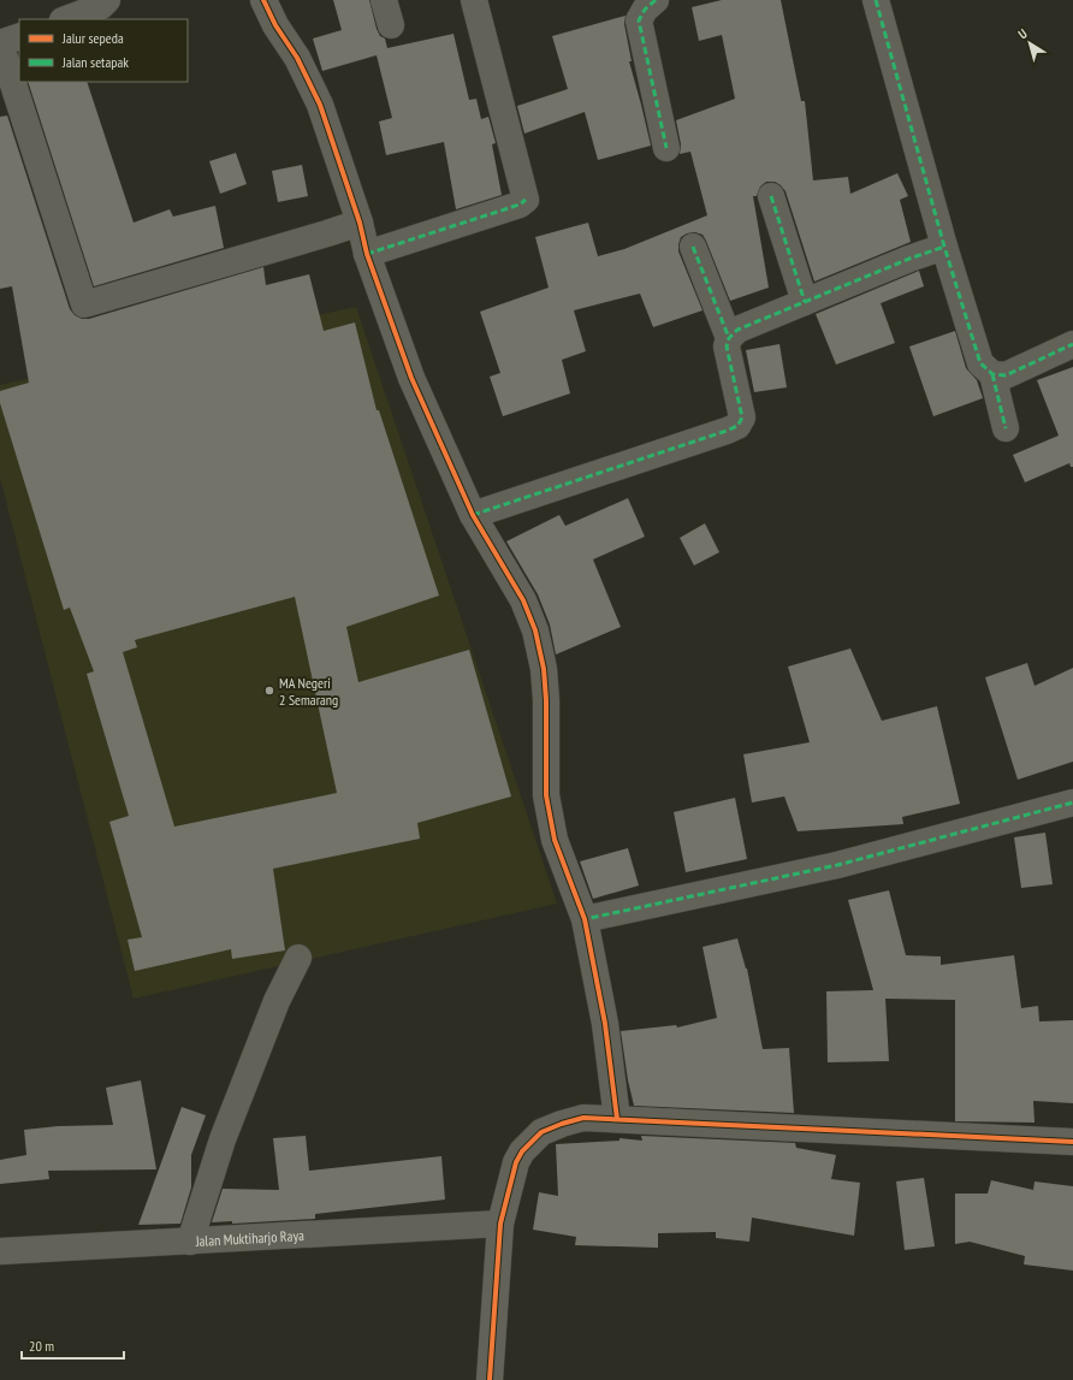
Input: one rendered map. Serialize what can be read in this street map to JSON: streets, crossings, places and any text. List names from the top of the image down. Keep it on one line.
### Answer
{"streets":{"street":["Jalan Muktiharjo Raya"]},"places":["MA Negeri 2 Semarang"],"legend":["Jalur sepeda","Jalan setapak"],"scale_bar":"20 m","north":"top left"}
